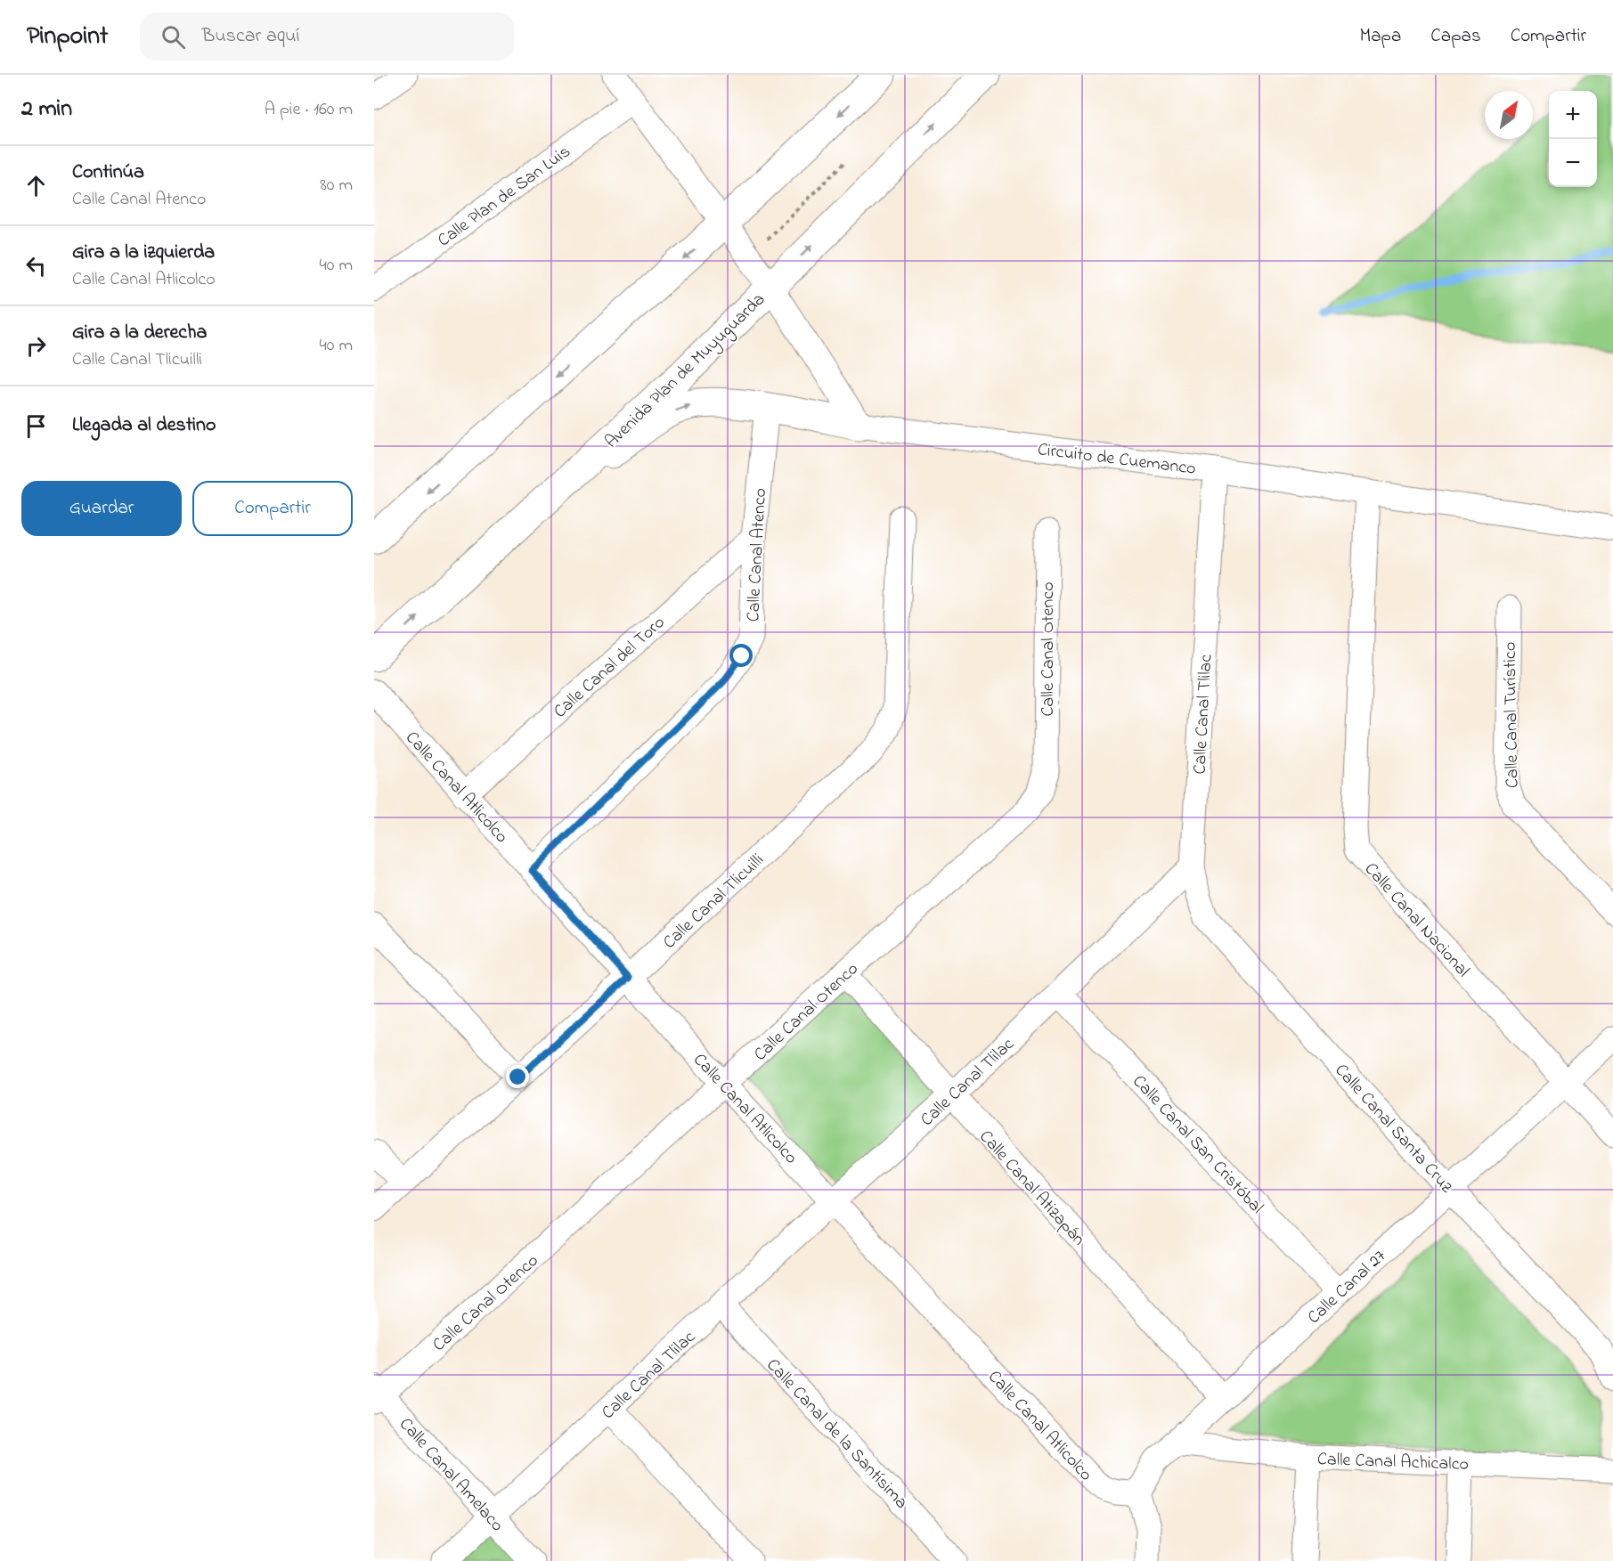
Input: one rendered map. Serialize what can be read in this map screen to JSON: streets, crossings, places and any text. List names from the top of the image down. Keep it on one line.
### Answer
{"streets":{"main road":["Avenida Plan de Muyuguarda"],"street":["Calle Plan de San Luis","Circuito de Cuemanco","Calle Canal Atenco","Calle Canal Otenco","Calle Canal del Toro","Calle Canal Tlilac","Calle Canal Turístico","Calle Canal Atlicolco","Calle Canal Tlicuilli","Calle Canal Nacional","Calle Canal Santa Cruz","Calle Canal San Cristóbal","Calle Canal Atizapán","Calle Canal 27","Calle Canal de la Santísima","Calle Canal Achicalco","Calle Canal Amelaco"]},"crossings":[["Circuito de Cuemanco","Calle Canal Tlilac"],["Circuito de Cuemanco","Calle Canal Nacional"],["Calle Canal Atenco","Calle Canal del Toro"],["Calle Canal Atenco","Calle Canal Atlicolco"],["Calle Canal Otenco","Calle Canal Atlicolco"],["Calle Canal Otenco","Calle Canal Atizapán"],["Calle Canal Otenco","Calle Canal Amelaco"],["Calle Canal del Toro","Calle Canal Atlicolco"],["Calle Canal Tlilac","Calle Canal Atlicolco"],["Calle Canal Tlilac","Calle Canal Santa Cruz"],["Calle Canal Tlilac","Calle Canal San Cristóbal"],["Calle Canal Tlilac","Calle Canal Atizapán"],["Calle Canal Tlilac","Calle Canal de la Santísima"],["Calle Canal Tlilac","Calle Canal Amelaco"],["Calle Canal Atlicolco","Calle Canal Tlicuilli"],["Calle Canal Atlicolco","Calle Canal 27"],["Calle Canal Nacional","Calle Canal 27"],["Calle Canal Santa Cruz","Calle Canal 27"],["Calle Canal San Cristóbal","Calle Canal 27"],["Calle Canal Atizapán","Calle Canal 27"],["Calle Canal 27","Calle Canal Achicalco"]],"north":"top right","page":{"header":"Pinpoint","search":"Buscar aquí","nav":["Mapa","Capas","Compartir"],"heading":["2 min","A pie · 160 m"],"map_buttons":["+","−"],"list":[["Continúa","Calle Canal Atenco","80 m"],["Gira a la izquierda","Calle Canal Atlicolco","40 m"],["Gira a la derecha","Calle Canal Tlicuilli","40 m"],"Llegada al destino"],"buttons":["Guardar","Compartir"]}}
